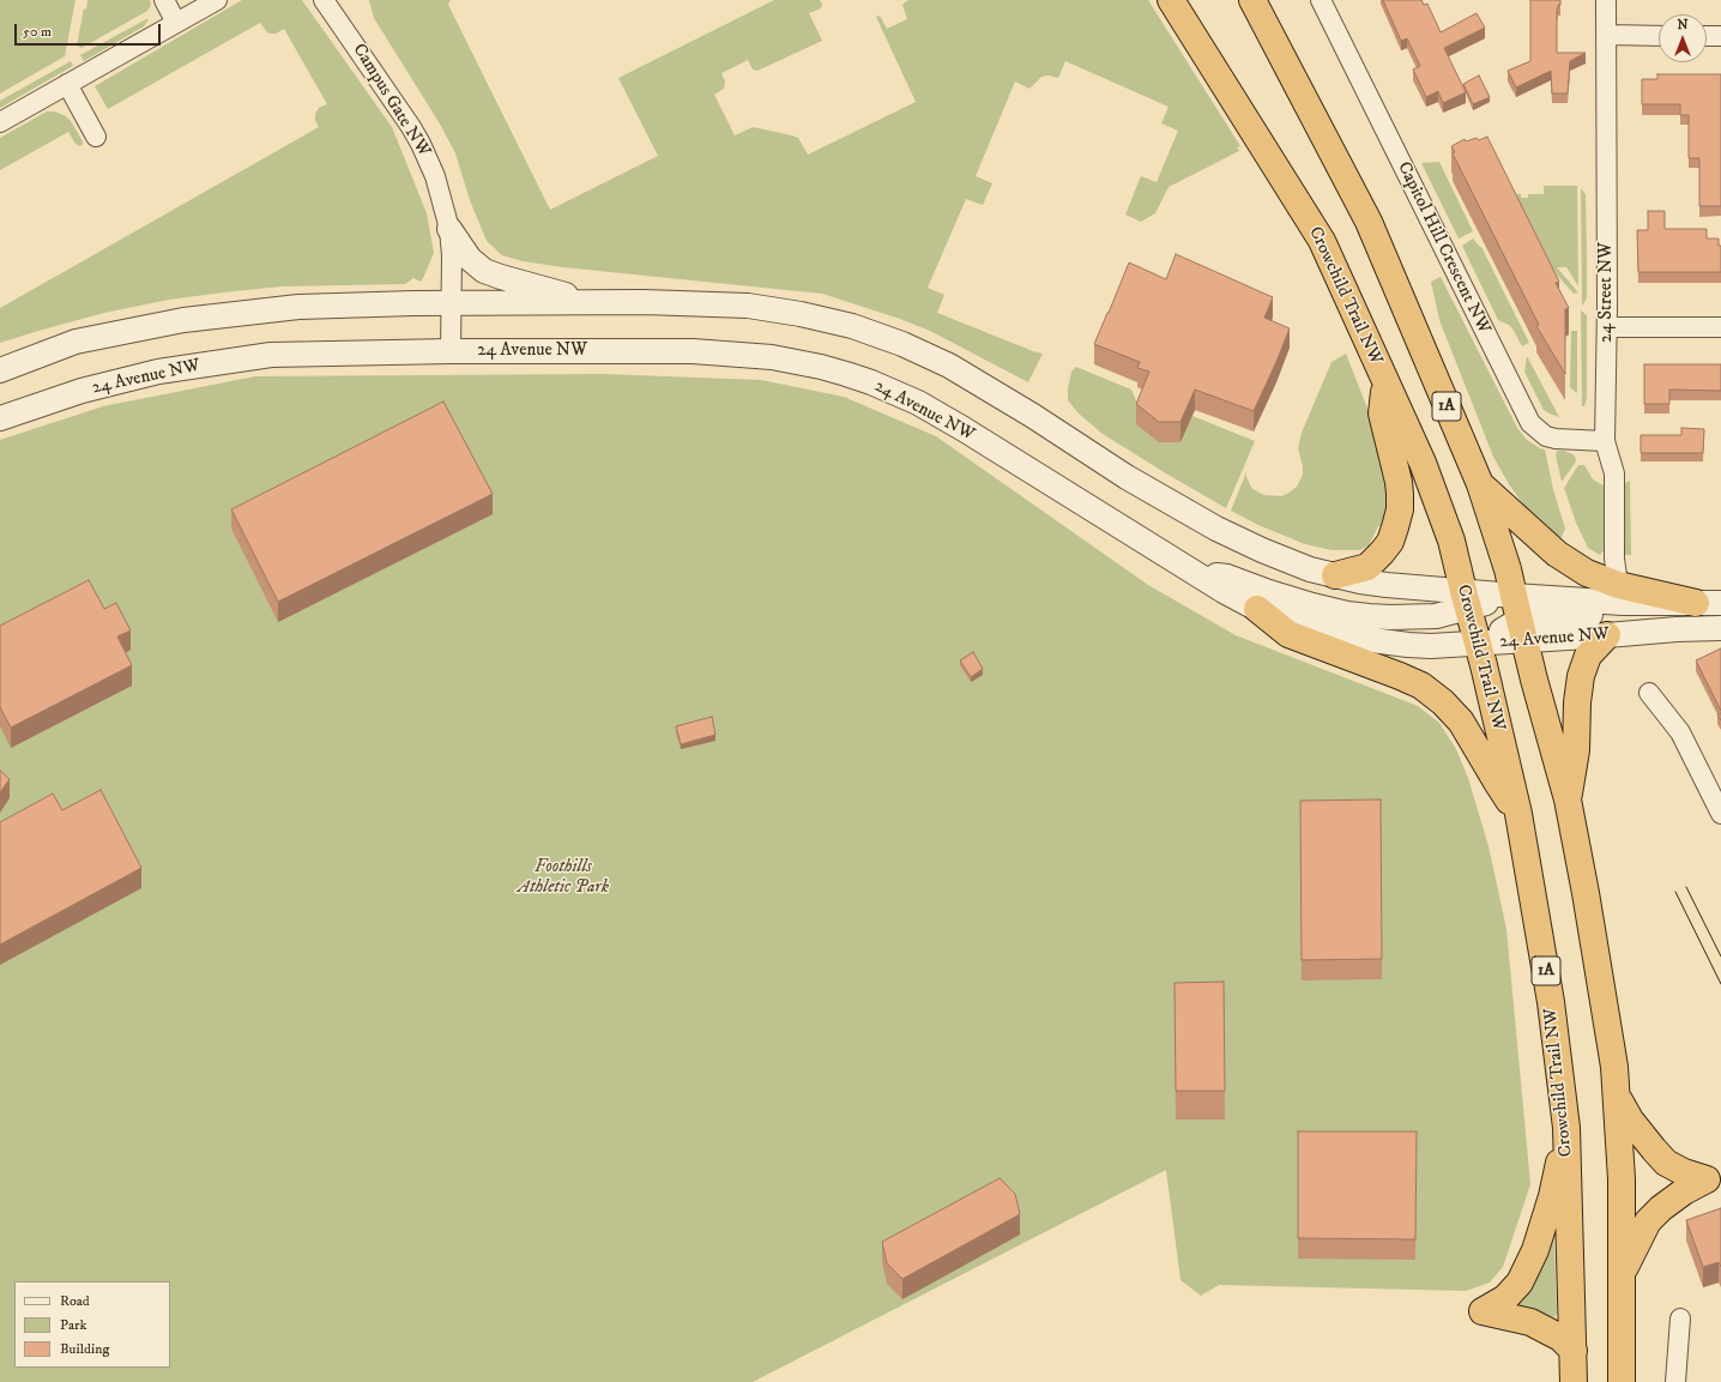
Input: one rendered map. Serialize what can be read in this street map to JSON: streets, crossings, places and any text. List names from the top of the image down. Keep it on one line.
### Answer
{"streets":{"highway":["Crowchild Trail NW","1A"],"street":["Campus Gate NW","Capitol Hill Crescent NW","24 Street NW","24 Avenue NW"]},"crossings":[["Campus Gate NW","24 Avenue NW"],["Capitol Hill Crescent NW","24 Street NW"],["Crowchild Trail NW","24 Avenue NW"],["24 Avenue NW","1A"]],"parks":["Foothills Athletic Park"],"legend":["Road","Park","Building"],"scale_bar":"50 m","north":"top"}
